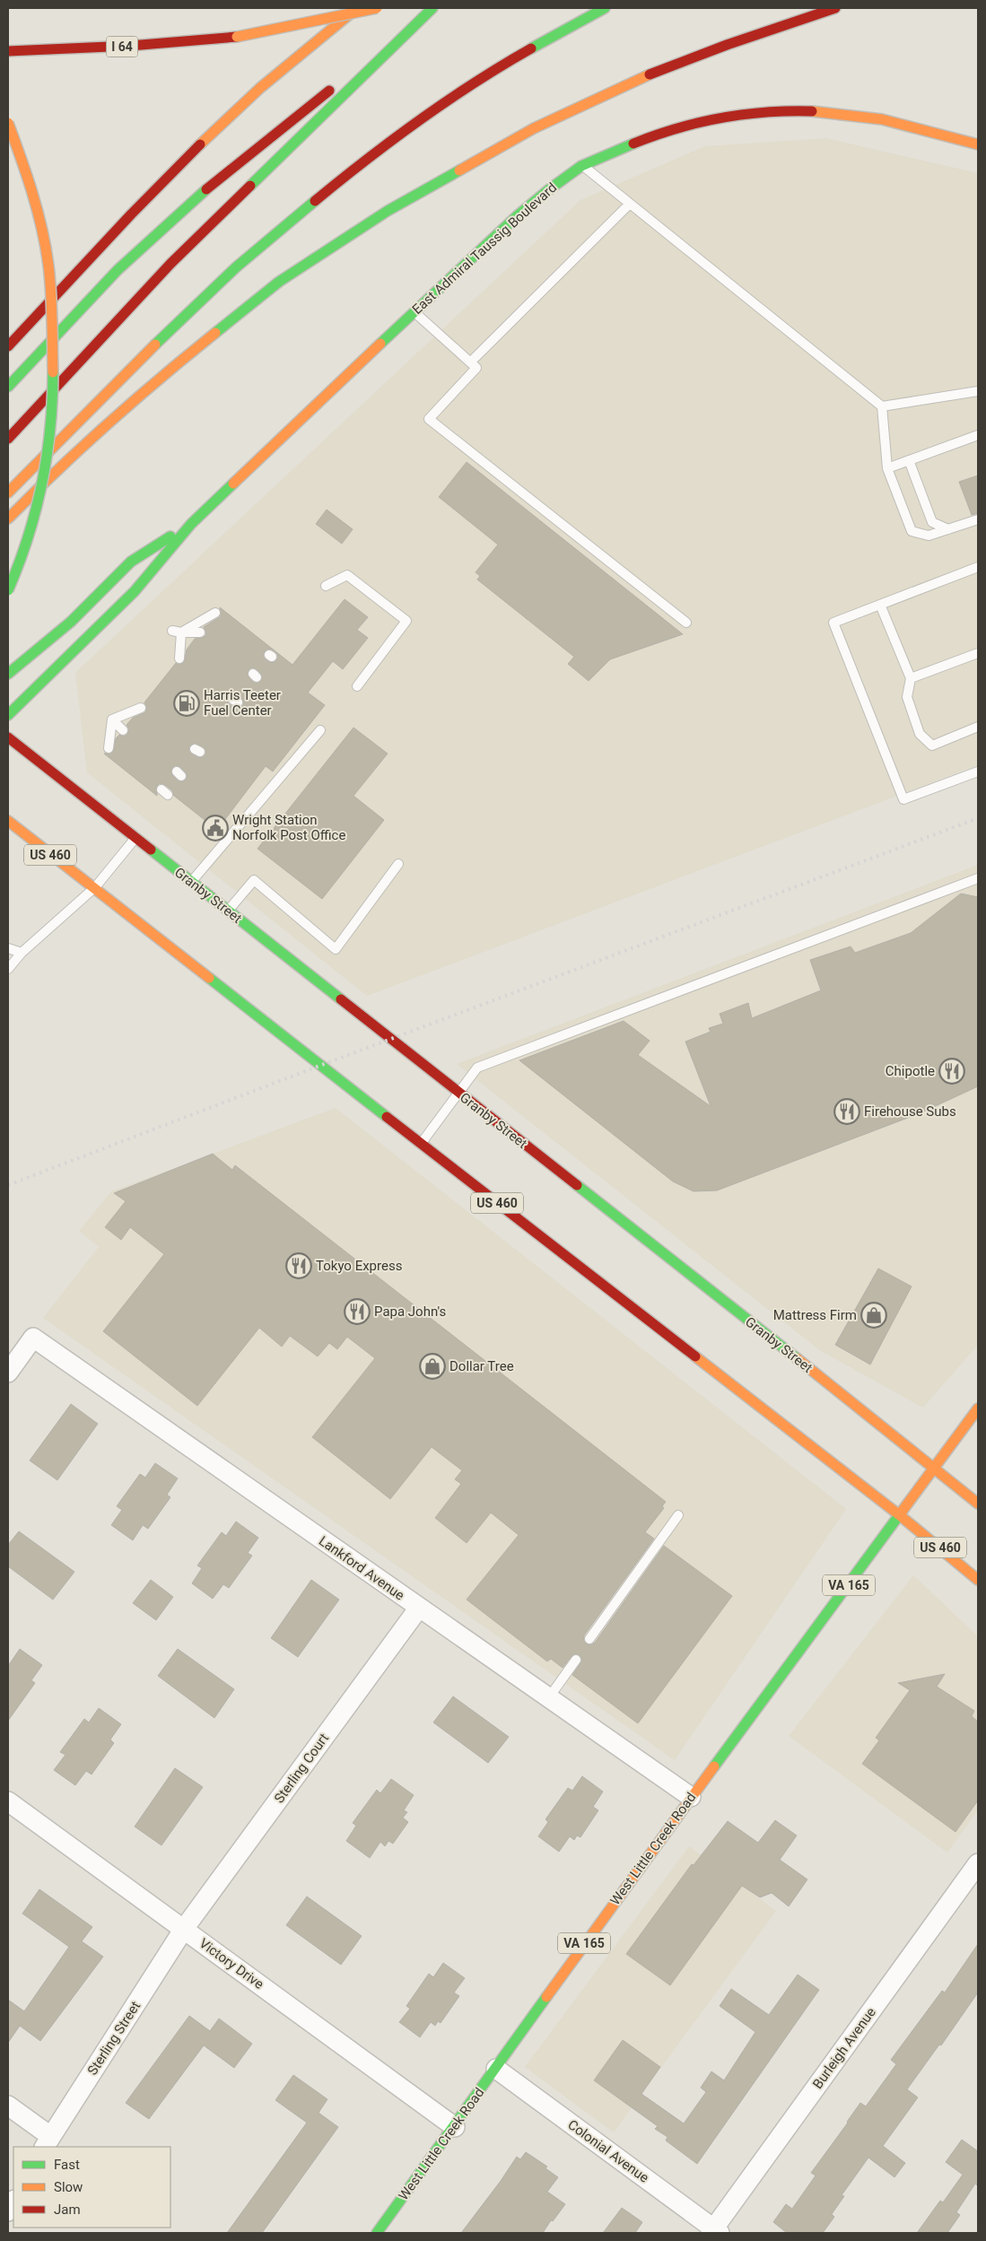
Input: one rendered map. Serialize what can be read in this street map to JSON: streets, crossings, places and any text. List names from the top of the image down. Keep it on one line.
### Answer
{"streets":{"main road":["I 64","East Admiral Taussig Boulevard","US 460","Granby Street","VA 165","West Little Creek Road"],"street":["Lankford Avenue","Sterling Court","Victory Drive","Sterling Street","Burleigh Avenue","Colonial Avenue"]},"crossings":[["US 460","West Little Creek Road"],["Granby Street","VA 165"],["Granby Street","West Little Creek Road"],["Lankford Avenue","Sterling Court"],["Lankford Avenue","West Little Creek Road"],["VA 165","West Little Creek Road"],["Sterling Court","Victory Drive"],["Sterling Court","Sterling Street"],["West Little Creek Road","Victory Drive"],["West Little Creek Road","Colonial Avenue"],["Victory Drive","Sterling Street"],["Burleigh Avenue","Colonial Avenue"]],"places":{"fuel station":["Harris Teeter Fuel Center"],"public building":["Wright Station Norfolk Post Office"],"restaurant":["Chipotle","Firehouse Subs","Tokyo Express","Papa John's"],"shop":["Mattress Firm","Dollar Tree"]},"legend":["Fast","Slow","Jam"]}
